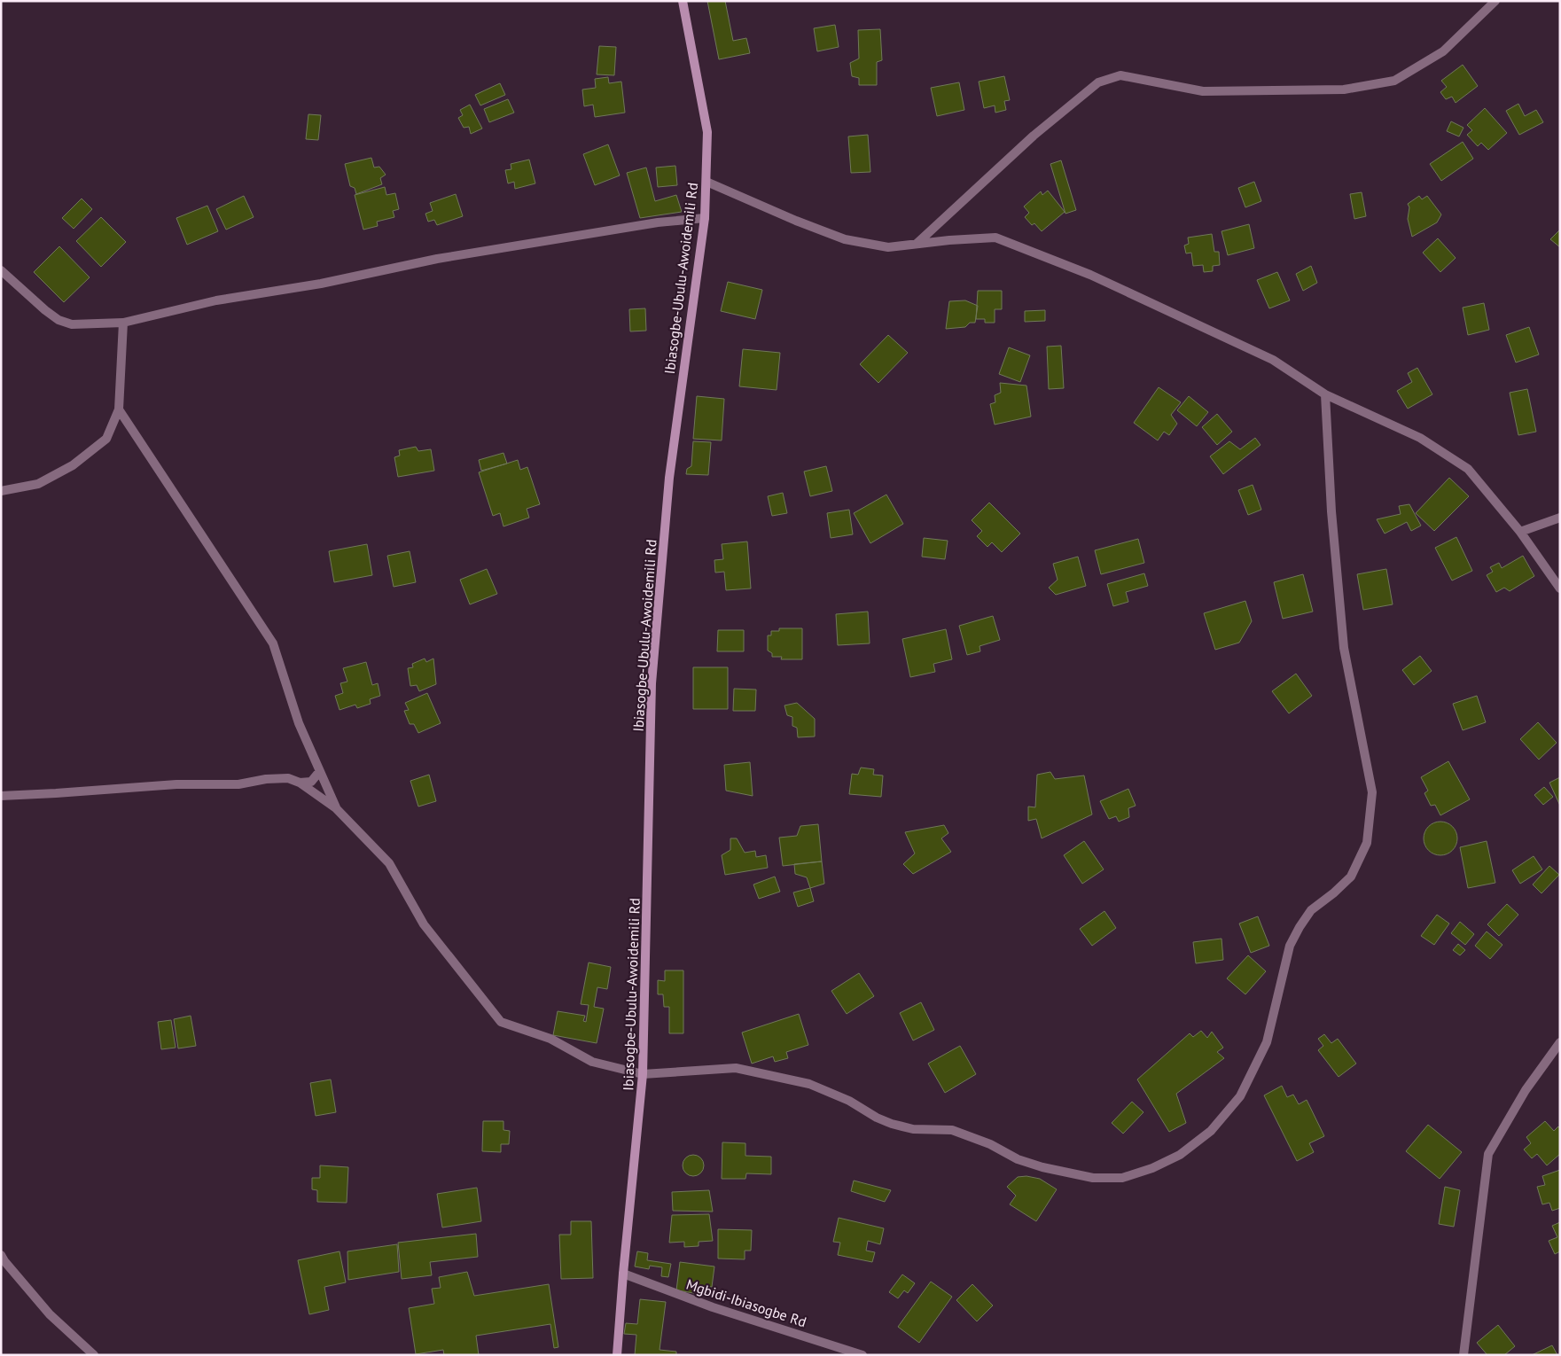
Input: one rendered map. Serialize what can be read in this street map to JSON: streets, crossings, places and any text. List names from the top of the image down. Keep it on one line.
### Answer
{"streets":{"street":["Ibiasogbe-Ubulu-Awoidemili Rd","Mgbidi-Ibiasogbe Rd"]},"crossings":[["Ibiasogbe-Ubulu-Awoidemili Rd","Mgbidi-Ibiasogbe Rd"]]}
